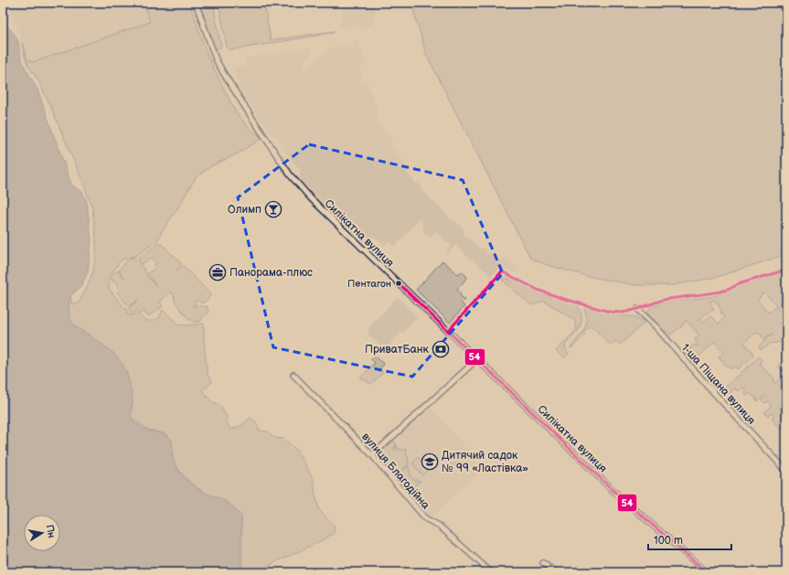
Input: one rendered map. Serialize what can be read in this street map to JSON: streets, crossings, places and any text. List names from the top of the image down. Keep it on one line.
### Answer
{"streets":{"street":["Силікатна вулиця","1-ша Піщана вулиця","вулиця Благодійна"]},"places":{"bar":["Олимп"],"office":["Панорама-плюс"],"other":["Пентагон"],"bank":["ПриватБанк"],"school or university":["Дитячий садок № 99 «Ластівка»"]},"lines":["transit line 54"],"scale_bar":"100 m","north":"right"}
